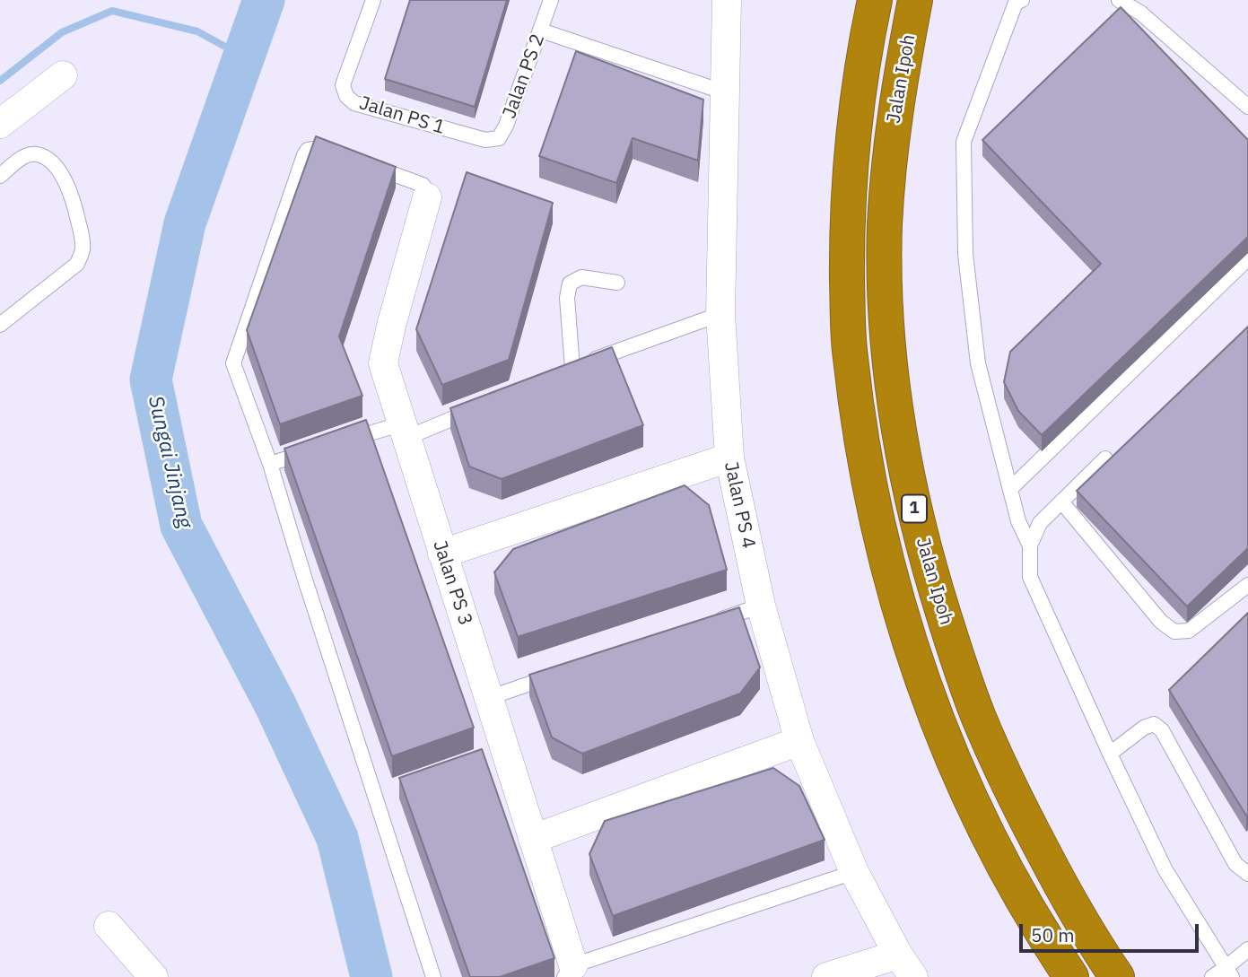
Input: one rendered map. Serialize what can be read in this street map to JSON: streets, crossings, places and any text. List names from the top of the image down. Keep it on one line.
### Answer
{"streets":{"highway":["Jalan Ipoh","1"],"street":["Jalan PS 4","Jalan PS 3"],"lane":["Jalan PS 2","Jalan PS 1"]},"crossings":[["Jalan PS 2","Jalan PS 1"]],"water":["Sungai Jinjang"],"scale_bar":"50 m"}
